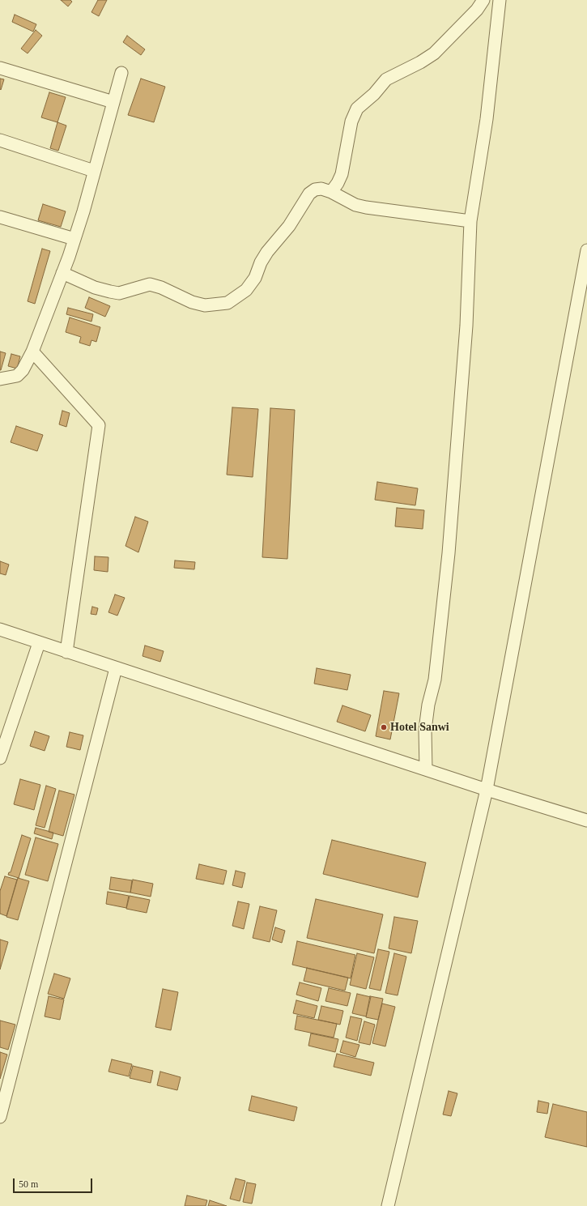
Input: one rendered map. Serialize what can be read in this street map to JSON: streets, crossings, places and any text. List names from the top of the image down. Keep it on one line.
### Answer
{"places":["Hotel Sanwi"],"scale_bar":"50 m"}
